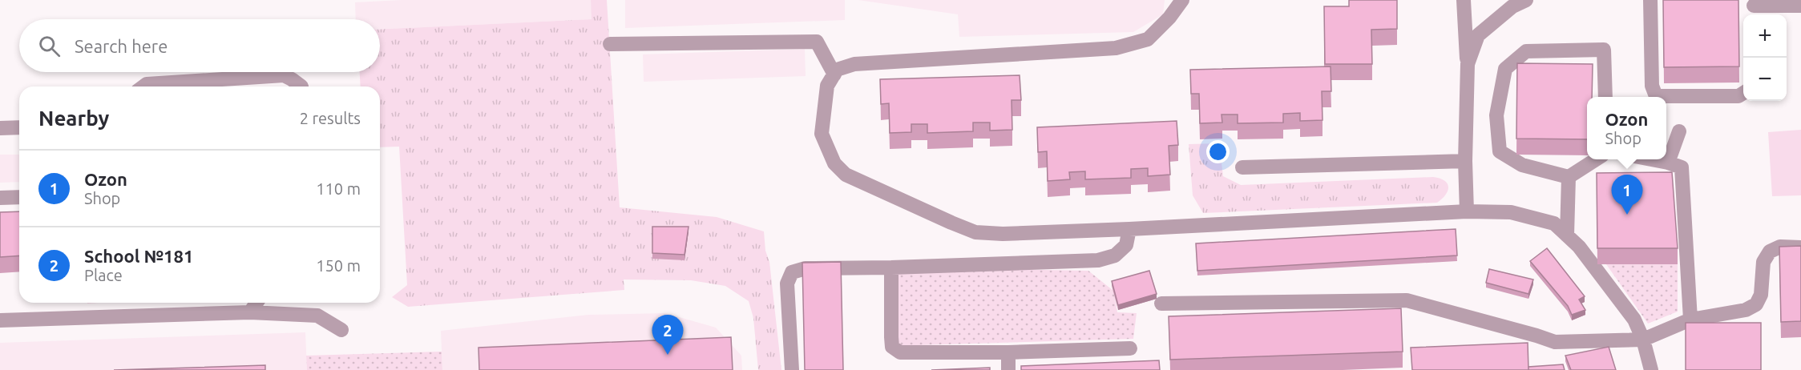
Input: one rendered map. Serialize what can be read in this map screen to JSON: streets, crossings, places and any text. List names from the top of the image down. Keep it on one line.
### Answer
{"page":{"map_buttons":["+","−"],"search":"Search here","heading":["Nearby","2 results"],"popup":["Ozon","Shop"],"list":[{"mark":"1","name":"Ozon","note":"Shop","value":"110 m"},{"mark":"2","name":"School №181","note":"Place","value":"150 m"}],"pins":["1","2"]}}
